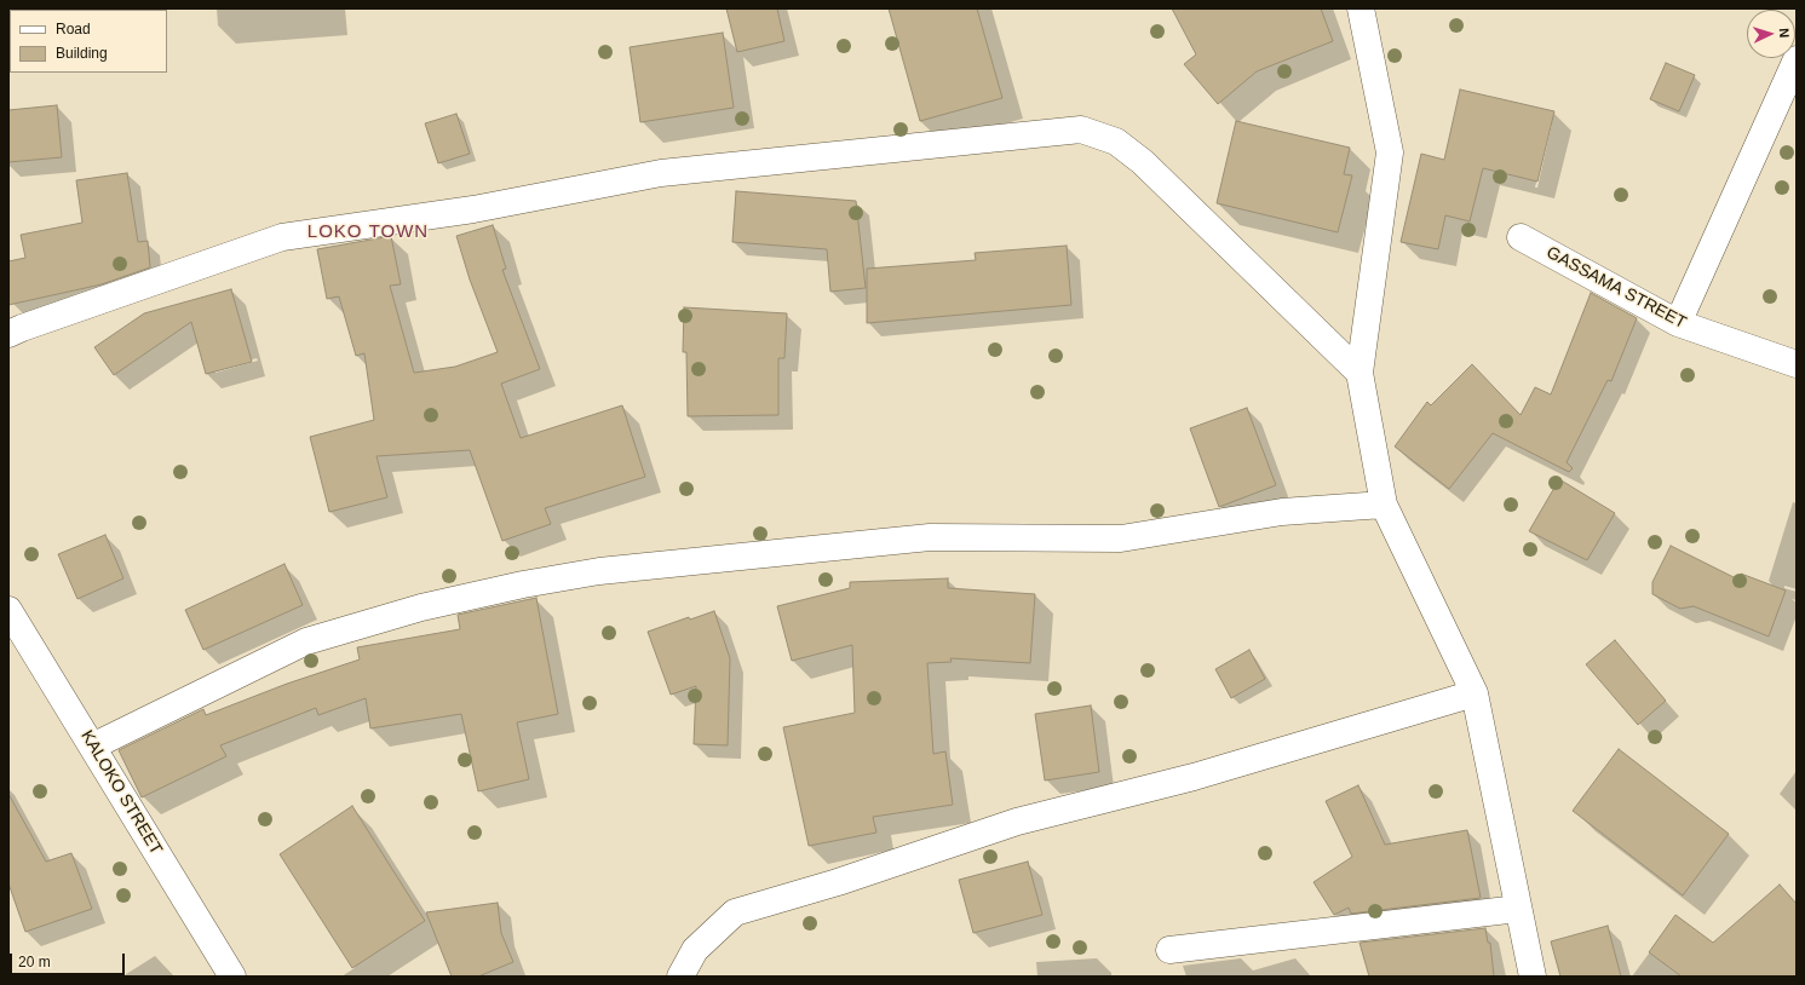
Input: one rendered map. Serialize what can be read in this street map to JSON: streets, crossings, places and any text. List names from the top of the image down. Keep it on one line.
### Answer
{"streets":{"street":["GASSAMA STREET","KALOKO STREET"]},"districts":["LOKO TOWN"],"legend":["Road","Building"],"scale_bar":"20 m","north":"right"}
